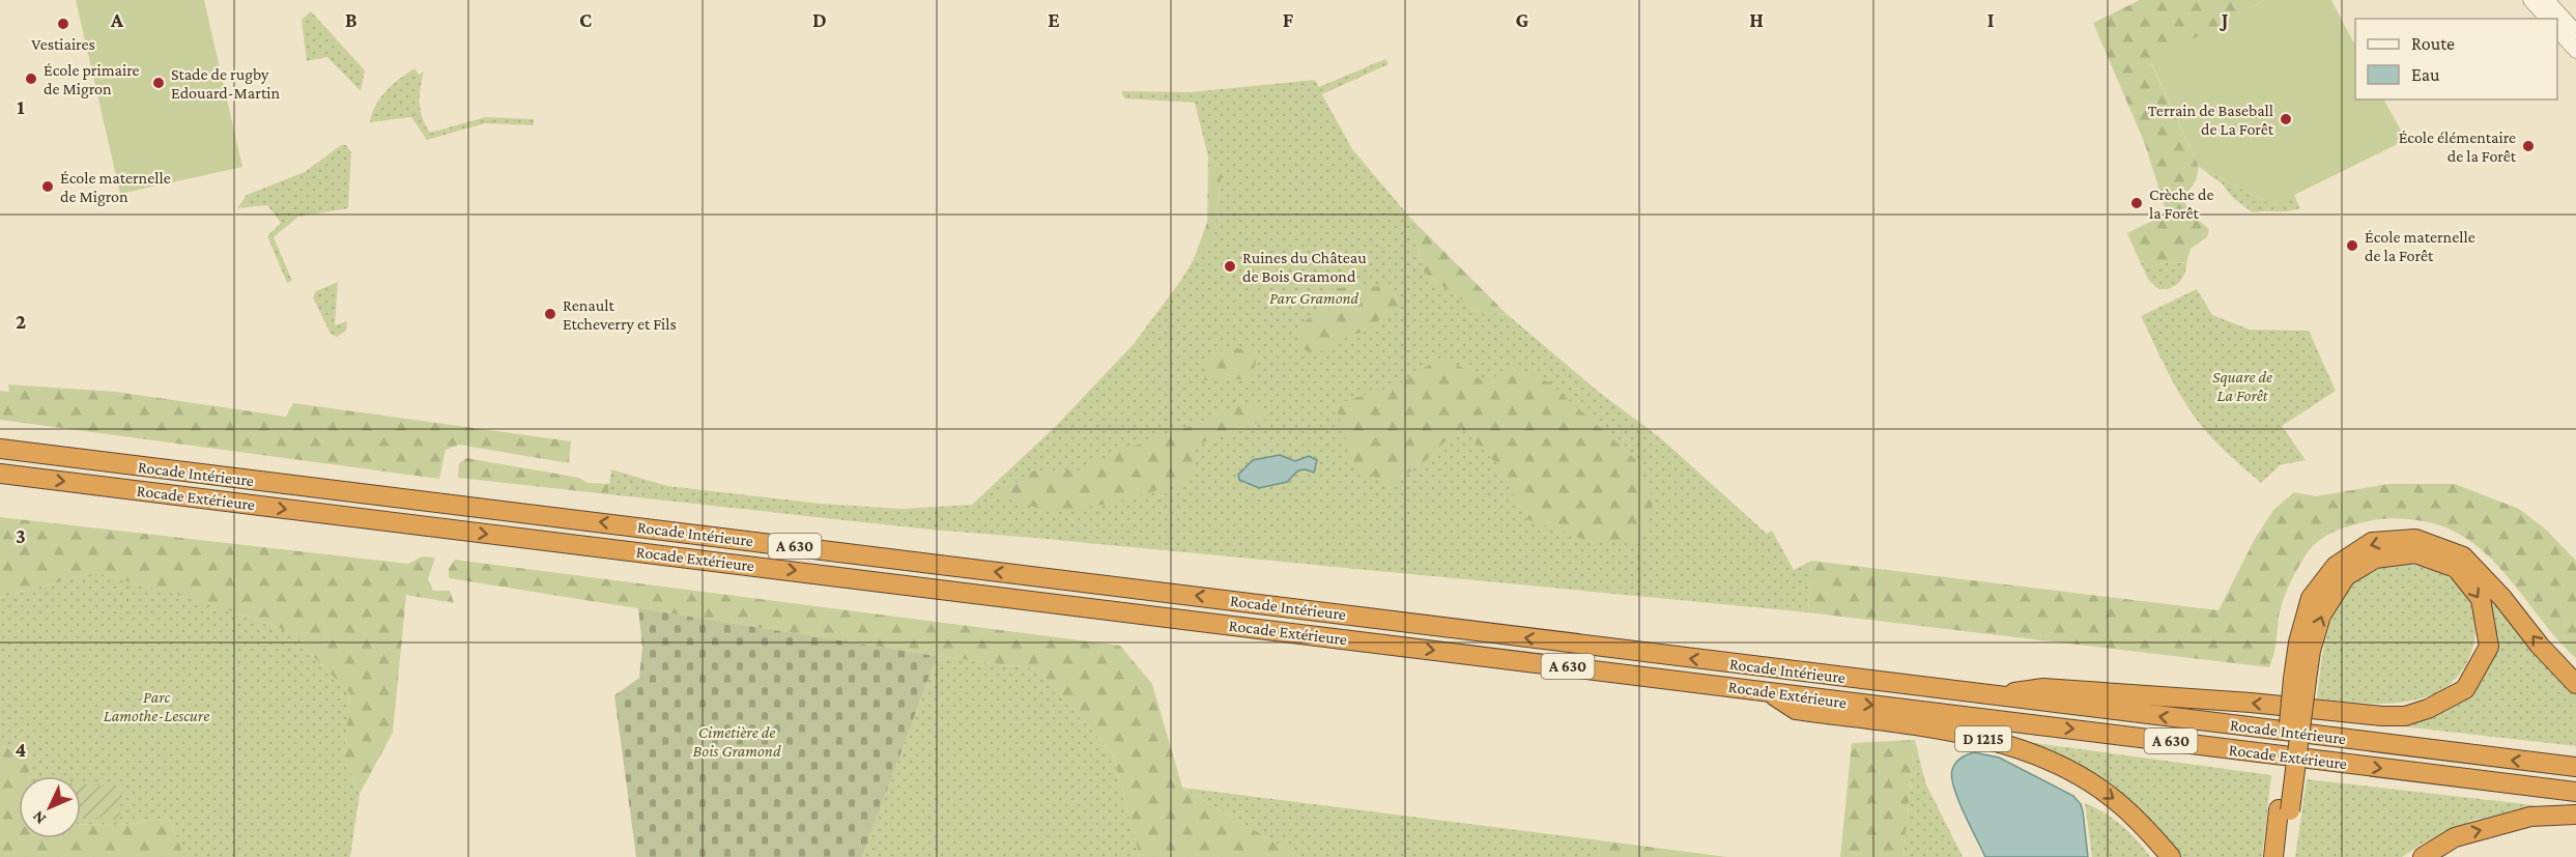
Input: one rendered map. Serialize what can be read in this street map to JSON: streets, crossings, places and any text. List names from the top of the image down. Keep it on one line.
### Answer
{"streets":{"highway":["Rocade Intérieure","Rocade Extérieure","A 630","D 1215"]},"crossings":[["Rocade Extérieure","D 1215"]],"one_way":["Rocade Intérieure","Rocade Extérieure"],"parks":["Parc Gramond","Square de La Forêt","Parc Lamothe-Lescure","Cimetière de Bois Gramond"],"places":["Vestiaires","École primaire de Migron","Stade de rugby Edouard-Martin","Terrain de Baseball de La Forêt","École élémentaire de la Forêt","École maternelle de Migron","Crèche de la Forêt","École maternelle de la Forêt","Ruines du Château de Bois Gramond","Renault Etcheverry et Fils"],"legend":["Route","Eau"],"north":"bottom left","grid":{"columns":["A","B","C","D","E","F","G","H","I","J"],"rows":["1","2","3","4"]}}
